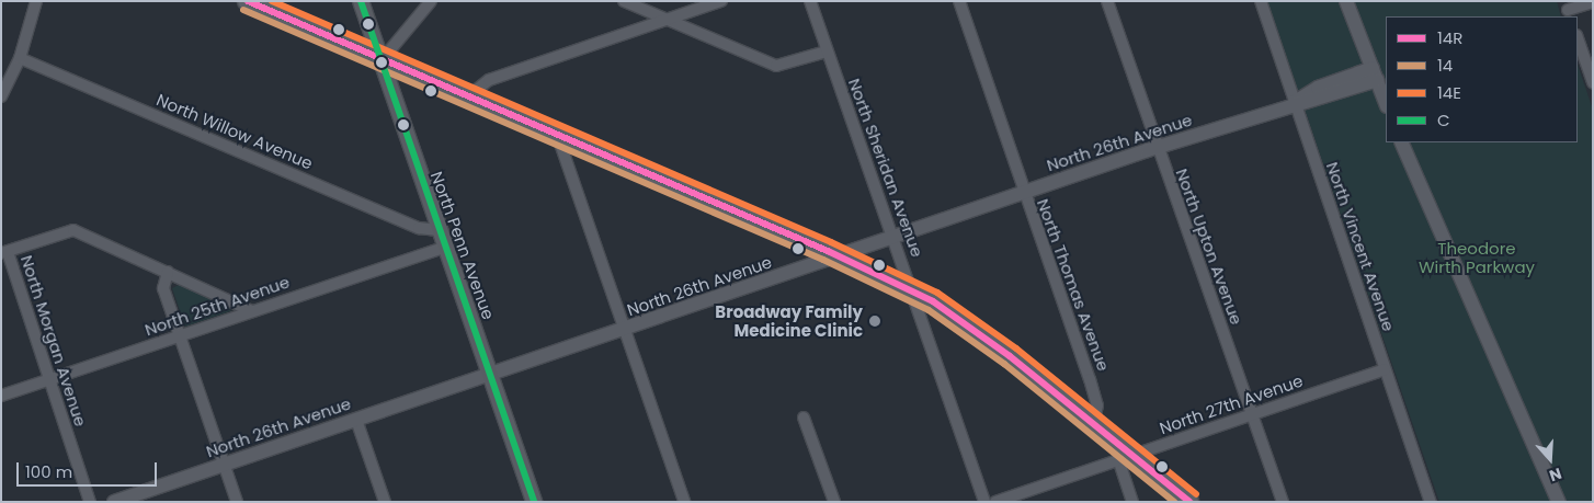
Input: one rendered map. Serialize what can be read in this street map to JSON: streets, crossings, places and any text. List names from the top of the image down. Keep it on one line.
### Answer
{"streets":{"main road":["North Penn Avenue"],"street":["North Willow Avenue","North 26th Avenue","North Sheridan Avenue","North Upton Avenue","North Vincent Avenue","North Thomas Avenue","North 25th Avenue","North Morgan Avenue","North 27th Avenue"]},"crossings":[["North Willow Avenue","North Penn Avenue"],["North 26th Avenue","North Sheridan Avenue"],["North 26th Avenue","North Penn Avenue"],["North 26th Avenue","North Upton Avenue"],["North 26th Avenue","North Vincent Avenue"],["North 26th Avenue","North Thomas Avenue"],["North Penn Avenue","North 25th Avenue"],["North Upton Avenue","North 27th Avenue"],["North Vincent Avenue","North 27th Avenue"],["North 25th Avenue","North Morgan Avenue"]],"parks":["Theodore Wirth Parkway"],"places":["Broadway Family Medicine Clinic"],"lines":["transit line 14R","transit line 14E","transit line C","transit line 14"],"legend":["14R","14","14E","C"],"scale_bar":"100 m","north":"bottom"}
